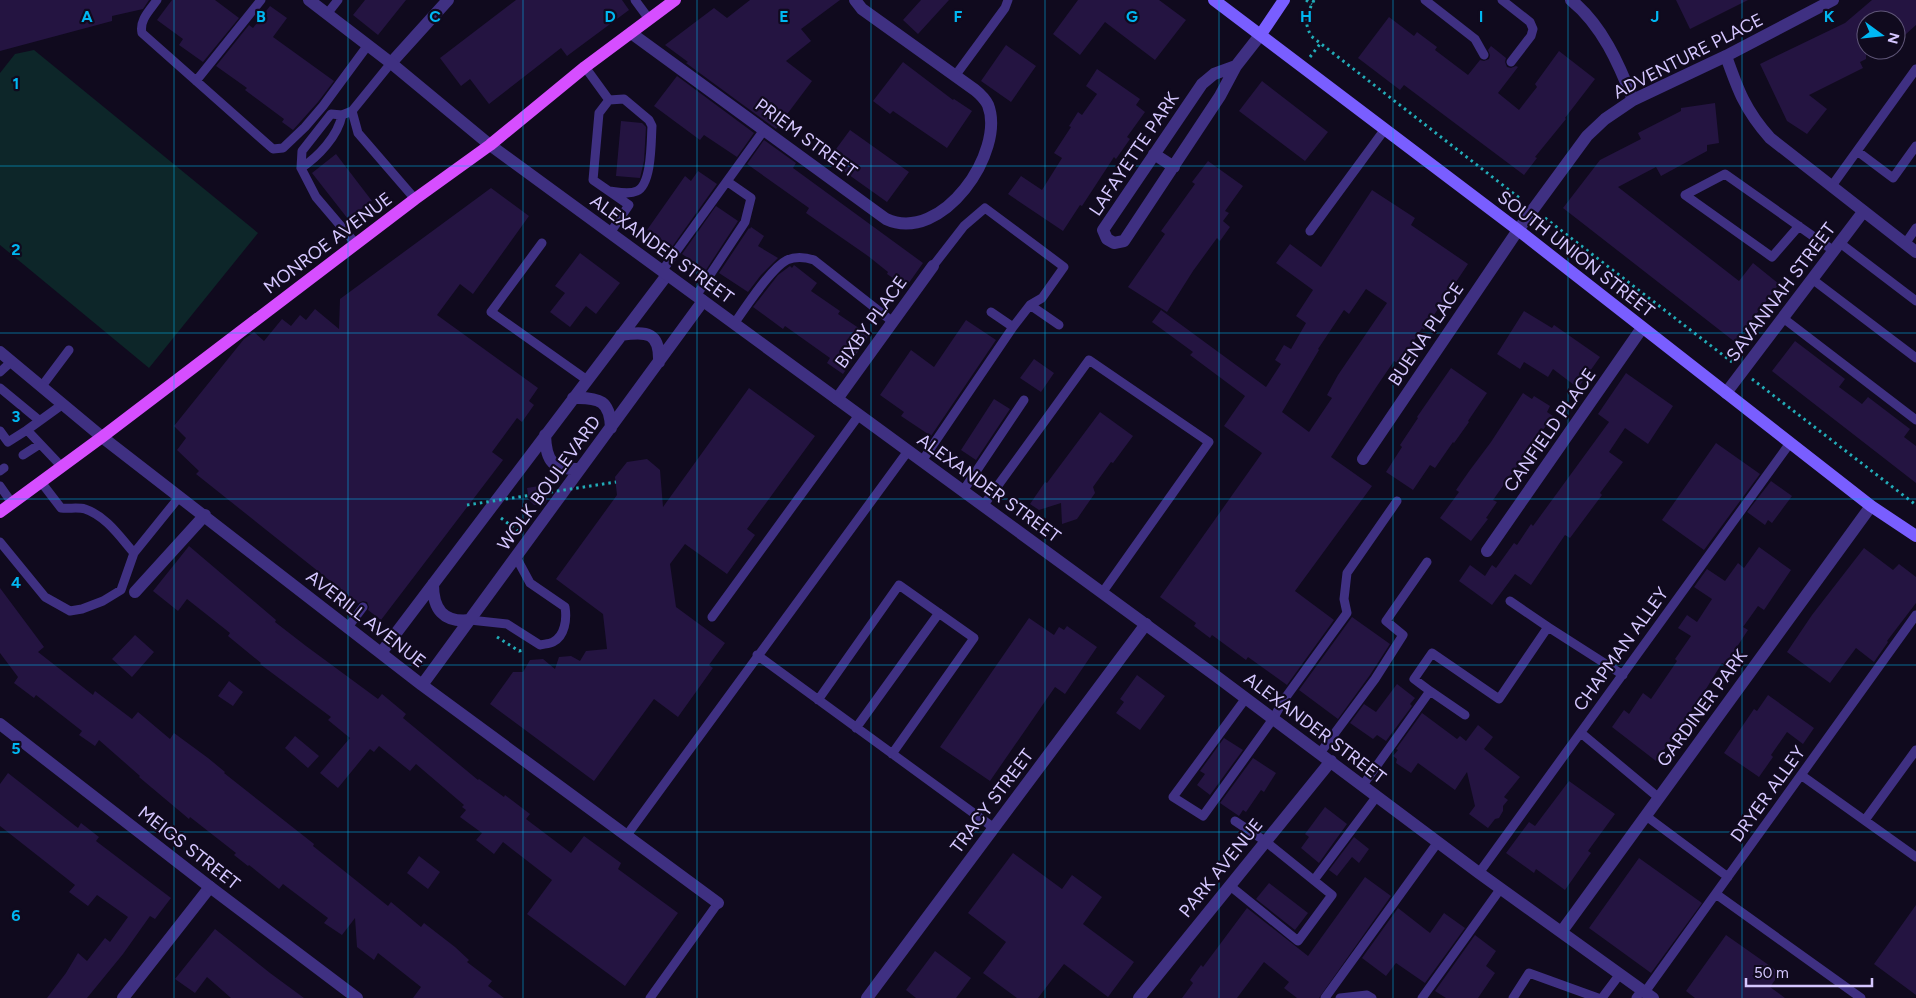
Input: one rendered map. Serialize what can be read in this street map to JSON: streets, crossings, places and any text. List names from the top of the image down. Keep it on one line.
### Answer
{"streets":{"main road":["MONROE AVENUE","SOUTH UNION STREET"],"street":["ADVENTURE PLACE","PRIEM STREET","LAFAYETTE PARK","ALEXANDER STREET","SAVANNAH STREET","BIXBY PLACE","BUENA PLACE","CANFIELD PLACE","WOLK BOULEVARD","AVERILL AVENUE","GARDINER PARK","TRACY STREET","MEIGS STREET","PARK AVENUE"],"lane":["CHAPMAN ALLEY","DRYER ALLEY"]},"crossings":[["ADVENTURE PLACE","SOUTH UNION STREET"],["ADVENTURE PLACE","BUENA PLACE"],["PRIEM STREET","MONROE AVENUE"],["MONROE AVENUE","ALEXANDER STREET"],["MONROE AVENUE","AVERILL AVENUE"],["ALEXANDER STREET","BIXBY PLACE"],["ALEXANDER STREET","WOLK BOULEVARD"],["ALEXANDER STREET","CHAPMAN ALLEY"],["ALEXANDER STREET","GARDINER PARK"],["ALEXANDER STREET","DRYER ALLEY"],["ALEXANDER STREET","TRACY STREET"],["ALEXANDER STREET","PARK AVENUE"],["SOUTH UNION STREET","SAVANNAH STREET"],["SOUTH UNION STREET","BUENA PLACE"],["SOUTH UNION STREET","CANFIELD PLACE"],["SOUTH UNION STREET","CHAPMAN ALLEY"],["SOUTH UNION STREET","GARDINER PARK"],["WOLK BOULEVARD","AVERILL AVENUE"]],"scale_bar":"50 m","north":"right","grid":{"columns":["A","B","C","D","E","F","G","H","I","J","K"],"rows":["1","2","3","4","5","6"]}}
